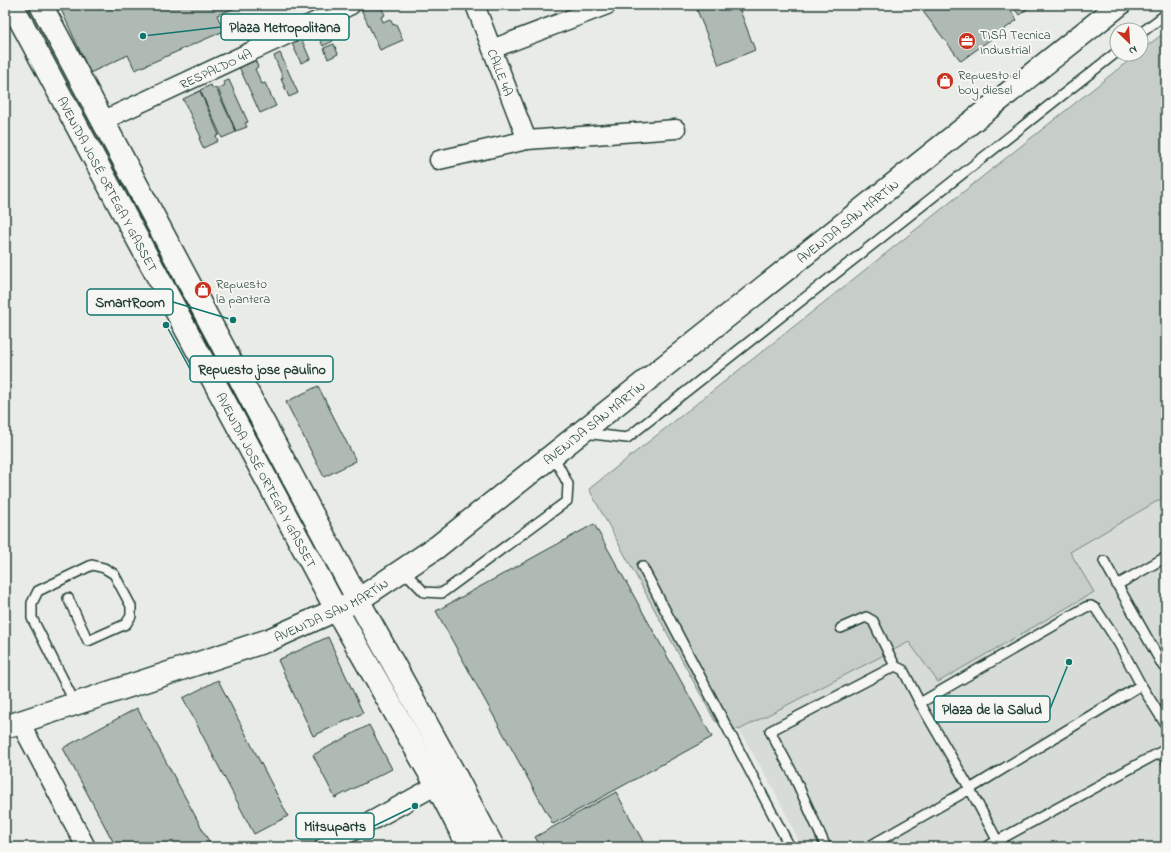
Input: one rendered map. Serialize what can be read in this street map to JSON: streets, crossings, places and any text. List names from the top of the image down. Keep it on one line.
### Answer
{"streets":{"main road":["AVENIDA JOSÉ ORTEGA Y GASSET","AVENIDA SAN MARTÍN"],"street":["RESPALDO 4A","CALLE 4A"]},"crossings":[["RESPALDO 4A","AVENIDA JOSÉ ORTEGA Y GASSET"],["AVENIDA JOSÉ ORTEGA Y GASSET","AVENIDA SAN MARTÍN"]],"places":{"other":["Plaza Metropolitana","SmartRoom","Repuesto jose paulino","Plaza de la Salud","Mitsuparts"],"office":["TISA Tecnica Industrial"],"shop":["Repuesto el boy diesel","Repuesto la pantera"]},"north":"bottom right"}
